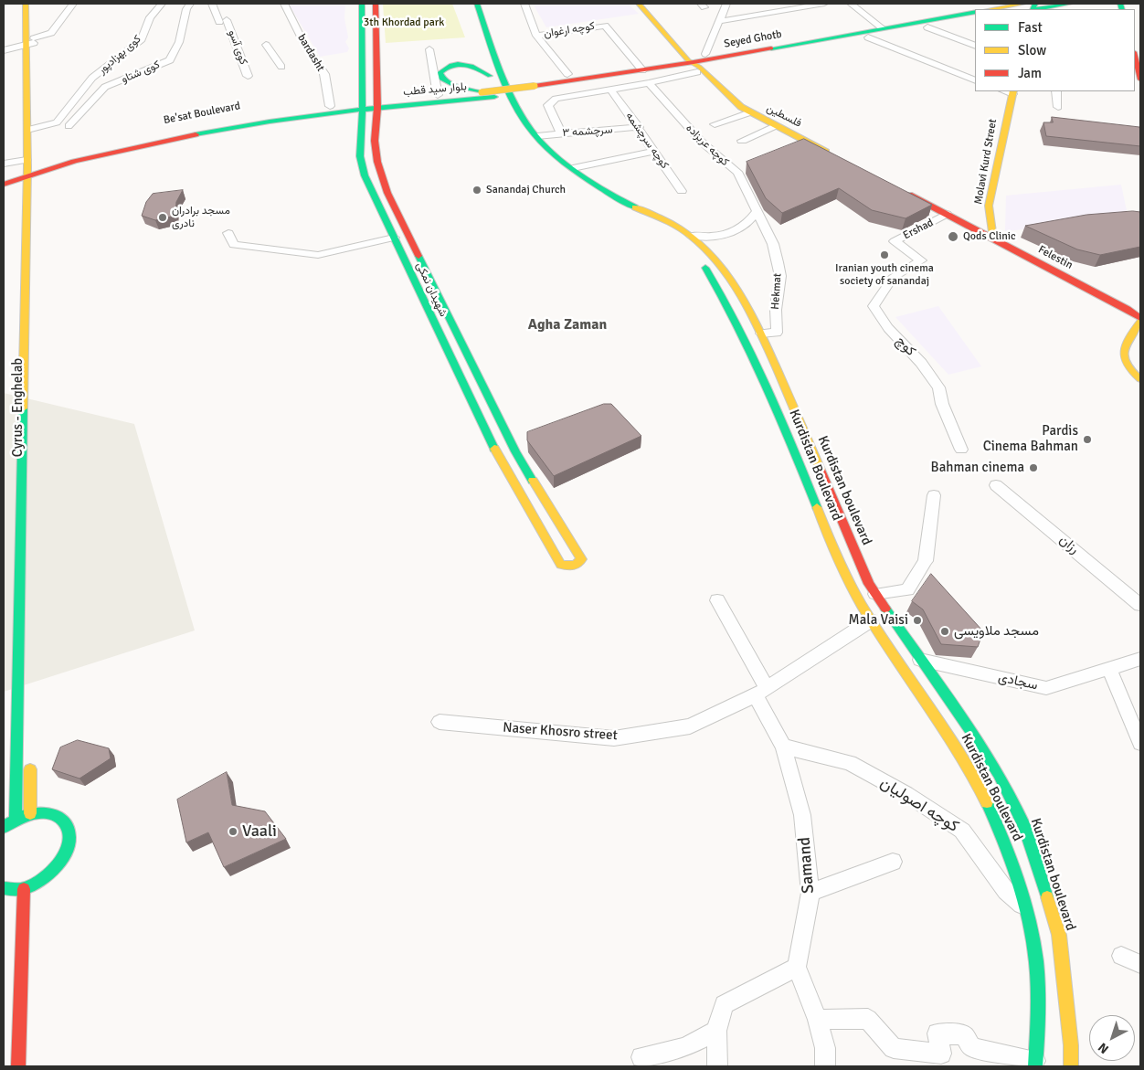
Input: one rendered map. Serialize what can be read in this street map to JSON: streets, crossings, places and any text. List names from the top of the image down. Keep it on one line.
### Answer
{"streets":{"main road":["Seyed Ghotb","بلوار سید قطب","Be'sat Boulevard","فلسطین","Molavi Kurd Street","Felestin","شهیدان نمکی","Cyrus - Enghelab","Kurdistan Boulevard","Kurdistan boulevard"],"street":["کوچه ارغوان","کوی آسو","bardasht","کوی بهزادپور","کوی شتاو","سرچشمه ۳","کوچه سرچشمه","کوچه عربزاده","Ershad","Hekmat","کوچ","رزان","سجادی","Naser Khosro street","کوچه اصولیان","Samand"]},"crossings":[["کوچه ارغوان","Seyed Ghotb"],["Seyed Ghotb","بلوار سید قطب"],["Seyed Ghotb","فلسطین"],["bardasht","Be'sat Boulevard"],["کوی بهزادپور","Cyrus - Enghelab"],["بلوار سید قطب","Be'sat Boulevard"],["بلوار سید قطب","شهیدان نمکی"],["Be'sat Boulevard","شهیدان نمکی"],["Be'sat Boulevard","Cyrus - Enghelab"],["سرچشمه ۳","کوچه سرچشمه"],["سرچشمه ۳","Kurdistan boulevard"],["کوچه عربزاده","Hekmat"],["Molavi Kurd Street","Felestin"],["Ershad","کوچ"],["Hekmat","Kurdistan boulevard"],["Kurdistan Boulevard","Naser Khosro street"],["Kurdistan Boulevard","کوچه اصولیان"],["Kurdistan boulevard","سجادی"],["Naser Khosro street","Samand"],["کوچه اصولیان","Samand"]],"districts":["Agha Zaman"],"parks":["3th Khordad park"],"places":["Sanandaj Church","مسجد برادران نادری","Qods Clinic","Iranian youth cinema society of sanandaj","Pardis Cinema Bahman","Bahman cinema","Mala Vaisi","مسجد ملاویسی","Vaali"],"legend":["Fast","Slow","Jam"],"north":"bottom left"}
